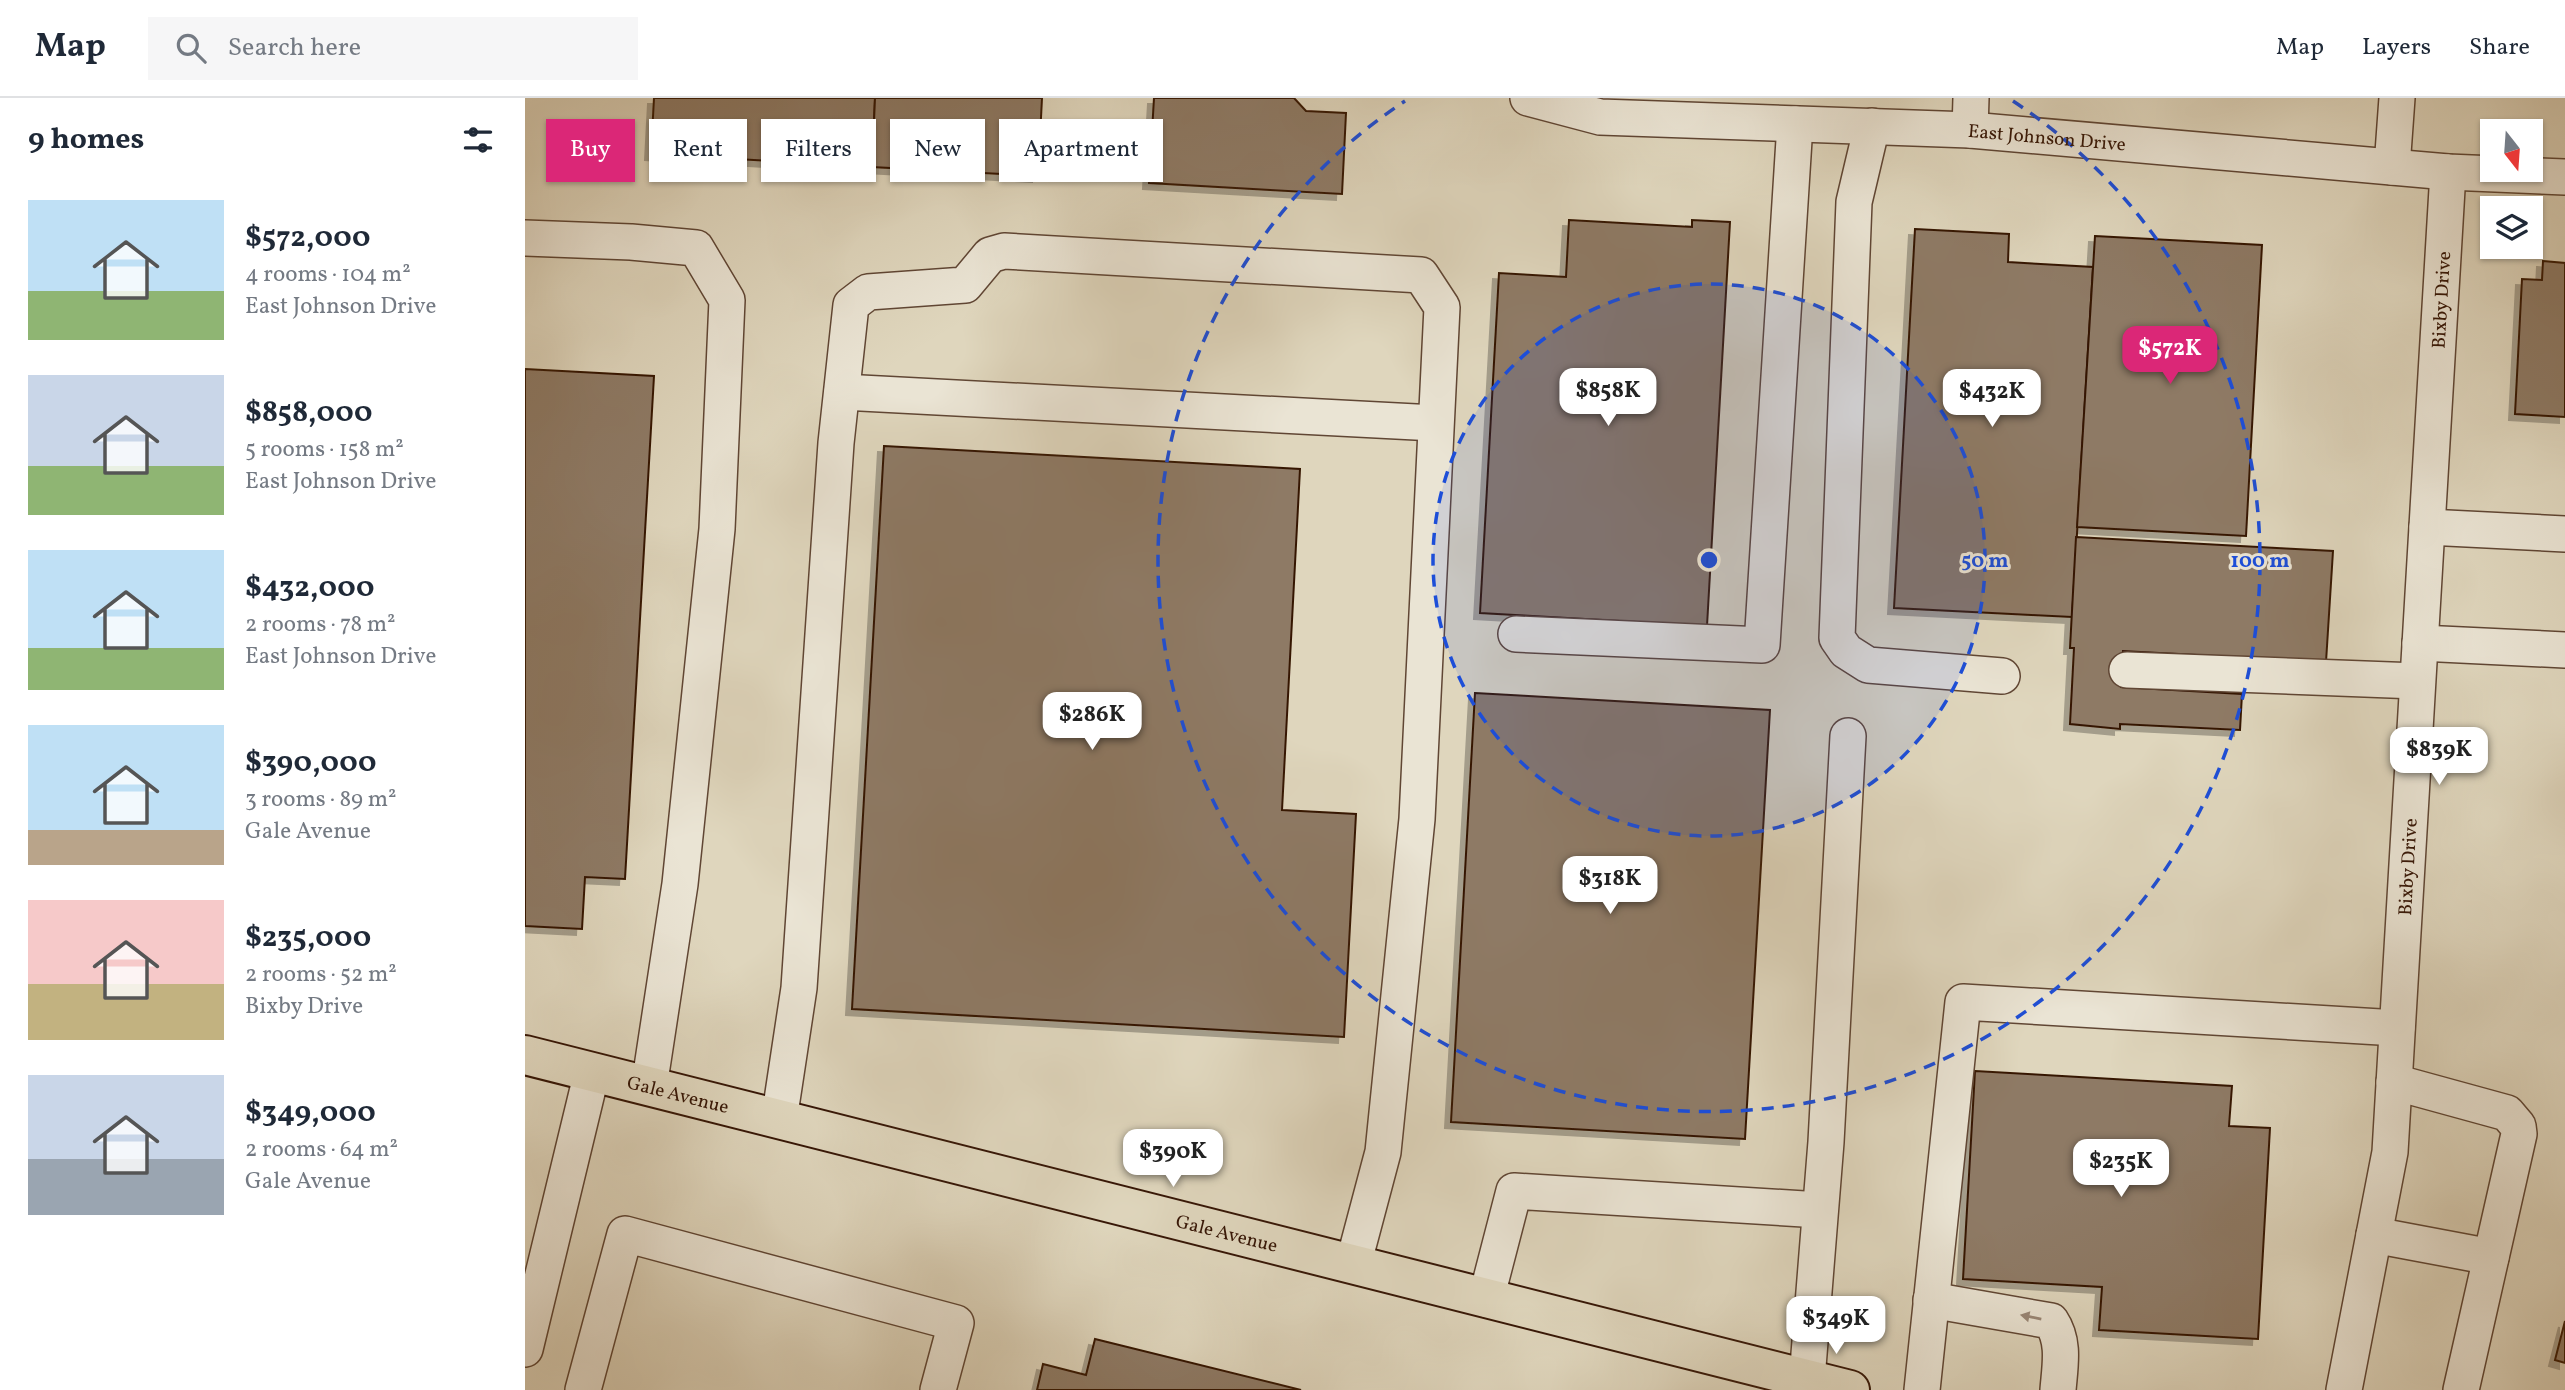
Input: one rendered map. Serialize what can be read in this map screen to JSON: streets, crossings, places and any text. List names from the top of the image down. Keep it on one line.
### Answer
{"streets":{"main road":["Gale Avenue"],"street":["East Johnson Drive","Bixby Drive"]},"crossings":[["East Johnson Drive","Bixby Drive"]],"north":"bottom","page":{"header":"Map","search":"Search here","nav":["Map","Layers","Share"],"heading":"9 homes","chip":["Buy","Rent","Filters","New","Apartment"],"list":[{"name":"$572,000","note":"4 rooms · 104 m² · East Johnson Drive"},{"name":"$858,000","note":"5 rooms · 158 m² · East Johnson Drive"},{"name":"$432,000","note":"2 rooms · 78 m² · East Johnson Drive"},{"name":"$390,000","note":"3 rooms · 89 m² · Gale Avenue"},{"name":"$235,000","note":"2 rooms · 52 m² · Bixby Drive"},{"name":"$349,000","note":"2 rooms · 64 m² · Gale Avenue"}],"price":["$572K","$858K","$432K","$286K","$839K","$318K","$390K","$235K","$349K"]},"rings":["50 m","100 m"]}
